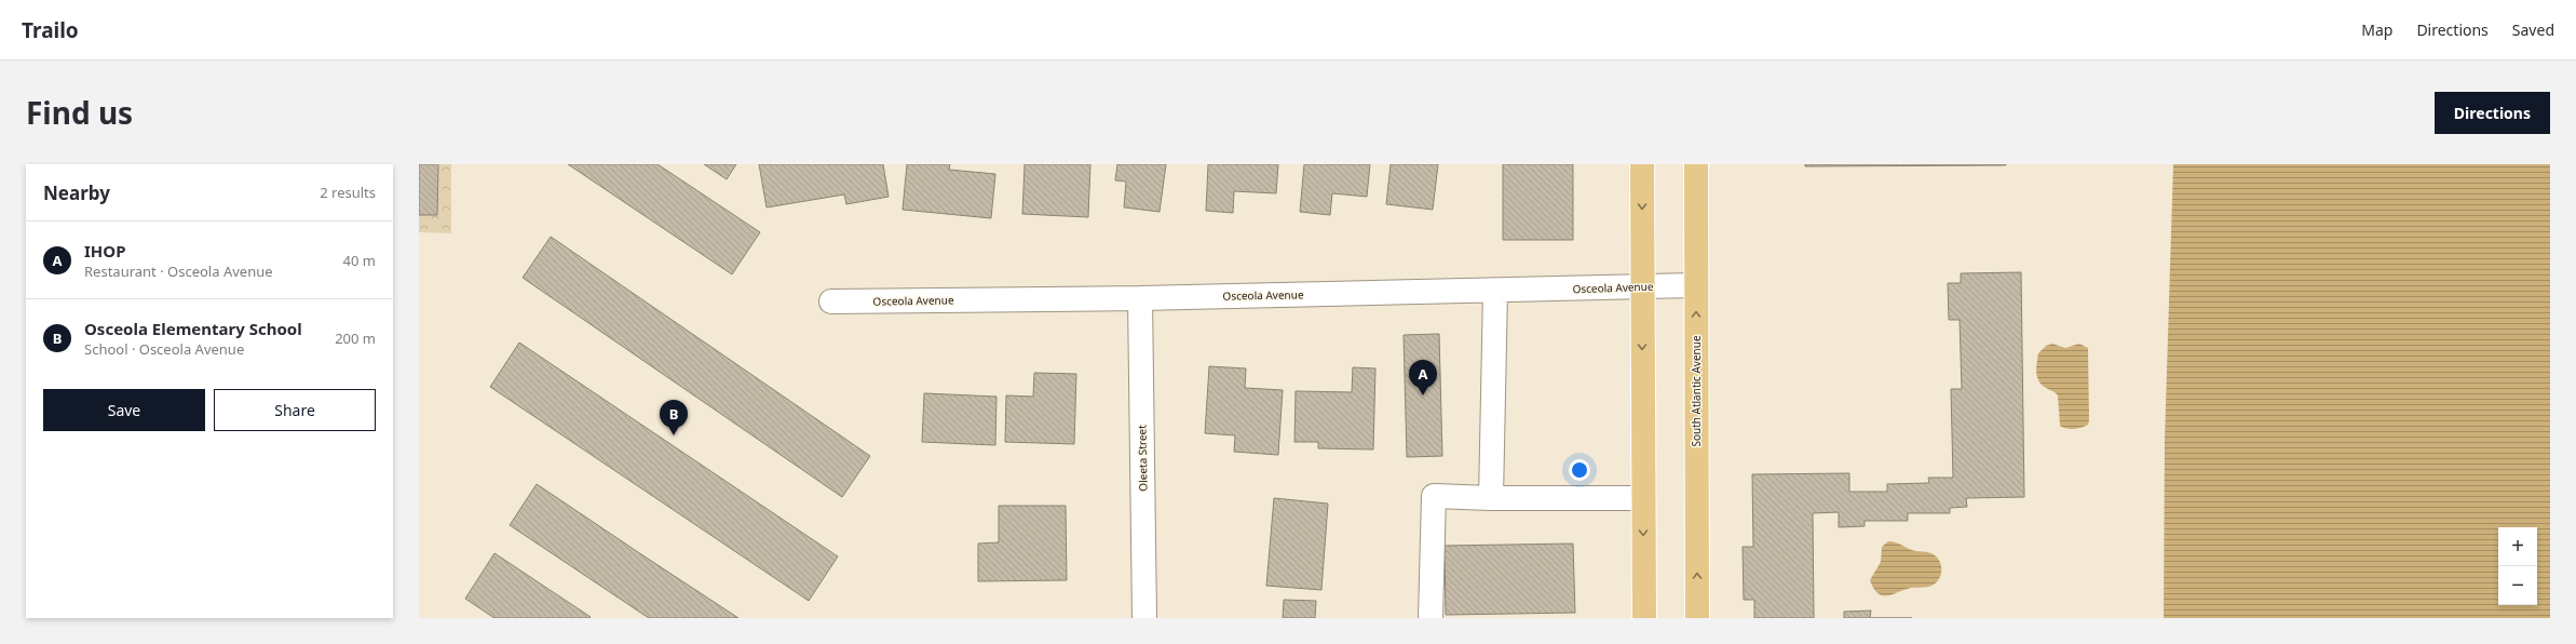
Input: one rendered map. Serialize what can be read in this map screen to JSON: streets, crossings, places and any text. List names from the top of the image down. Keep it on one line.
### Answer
{"streets":{"main road":["South Atlantic Avenue"],"street":["Osceola Avenue","Oleeta Street"]},"crossings":[["Osceola Avenue","South Atlantic Avenue"],["Osceola Avenue","Oleeta Street"]],"page":{"header":"Trailo","nav":["Map","Directions","Saved"],"title":"Find us","buttons":["Directions",["Save","Share"]],"heading":["Nearby","2 results"],"list":[{"mark":"A","name":"IHOP","note":"Restaurant · Osceola Avenue","value":"40 m"},{"mark":"B","name":"Osceola Elementary School","note":"School · Osceola Avenue","value":"200 m"}],"pins":["A","B"],"map_buttons":["+","−"]}}
